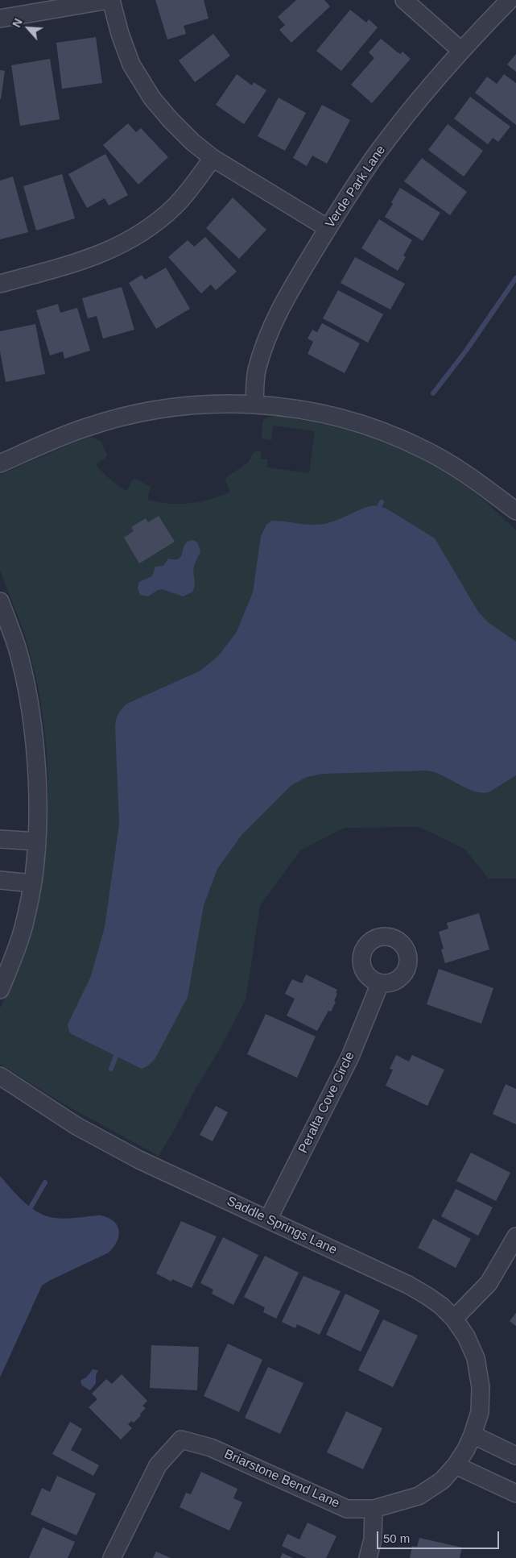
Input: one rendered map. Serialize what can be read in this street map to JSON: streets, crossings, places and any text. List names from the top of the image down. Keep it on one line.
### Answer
{"streets":{"street":["Verde Park Lane","Peralta Cove Circle","Saddle Springs Lane","Briarstone Bend Lane"]},"crossings":[["Peralta Cove Circle","Saddle Springs Lane"],["Saddle Springs Lane","Briarstone Bend Lane"]],"scale_bar":"50 m","north":"top left"}
